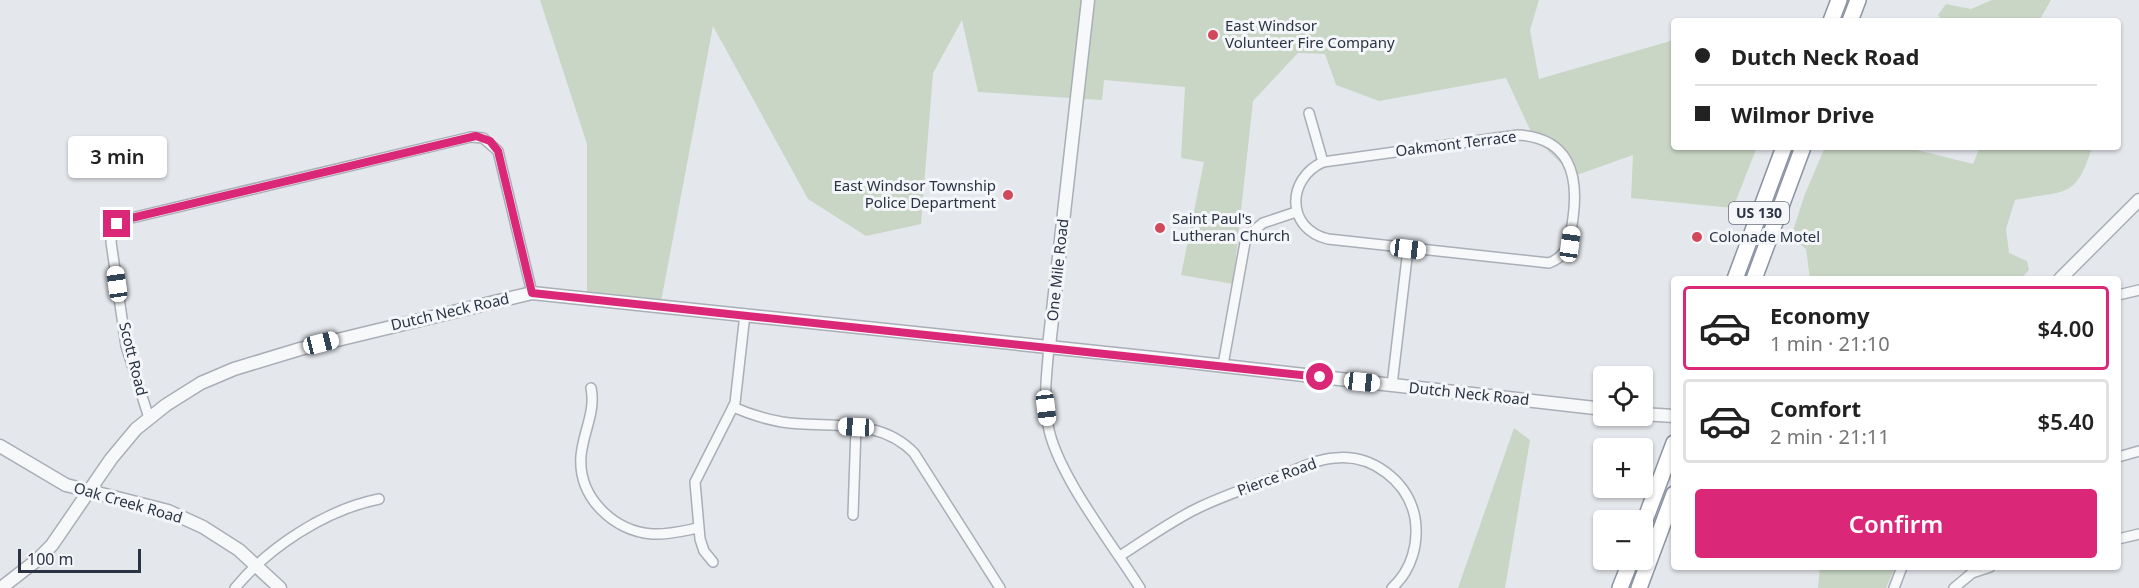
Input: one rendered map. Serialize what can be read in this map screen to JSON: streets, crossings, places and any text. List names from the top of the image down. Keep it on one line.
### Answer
{"streets":{"highway":["US 130"],"street":["Oakmont Terrace","One Mile Road","Dutch Neck Road","Scott Road","Pierce Road","Oak Creek Road"]},"crossings":[["One Mile Road","Dutch Neck Road"],["One Mile Road","Pierce Road"],["Dutch Neck Road","Scott Road"],["Dutch Neck Road","Oak Creek Road"]],"places":["East Windsor Volunteer Fire Company","East Windsor Township Police Department","Saint Paul's Lutheran Church","Colonade Motel"],"scale_bar":"100 m","page":{"banner":["Dutch Neck Road","Wilmor Drive"],"bubble":"3 min","list":[{"name":"Economy","note":"1 min · 21:10","value":"$4.00"},{"name":"Comfort","note":"2 min · 21:11","value":"$5.40"}],"map_buttons":["+","−"],"buttons":"Confirm","scale":"100 m"}}
